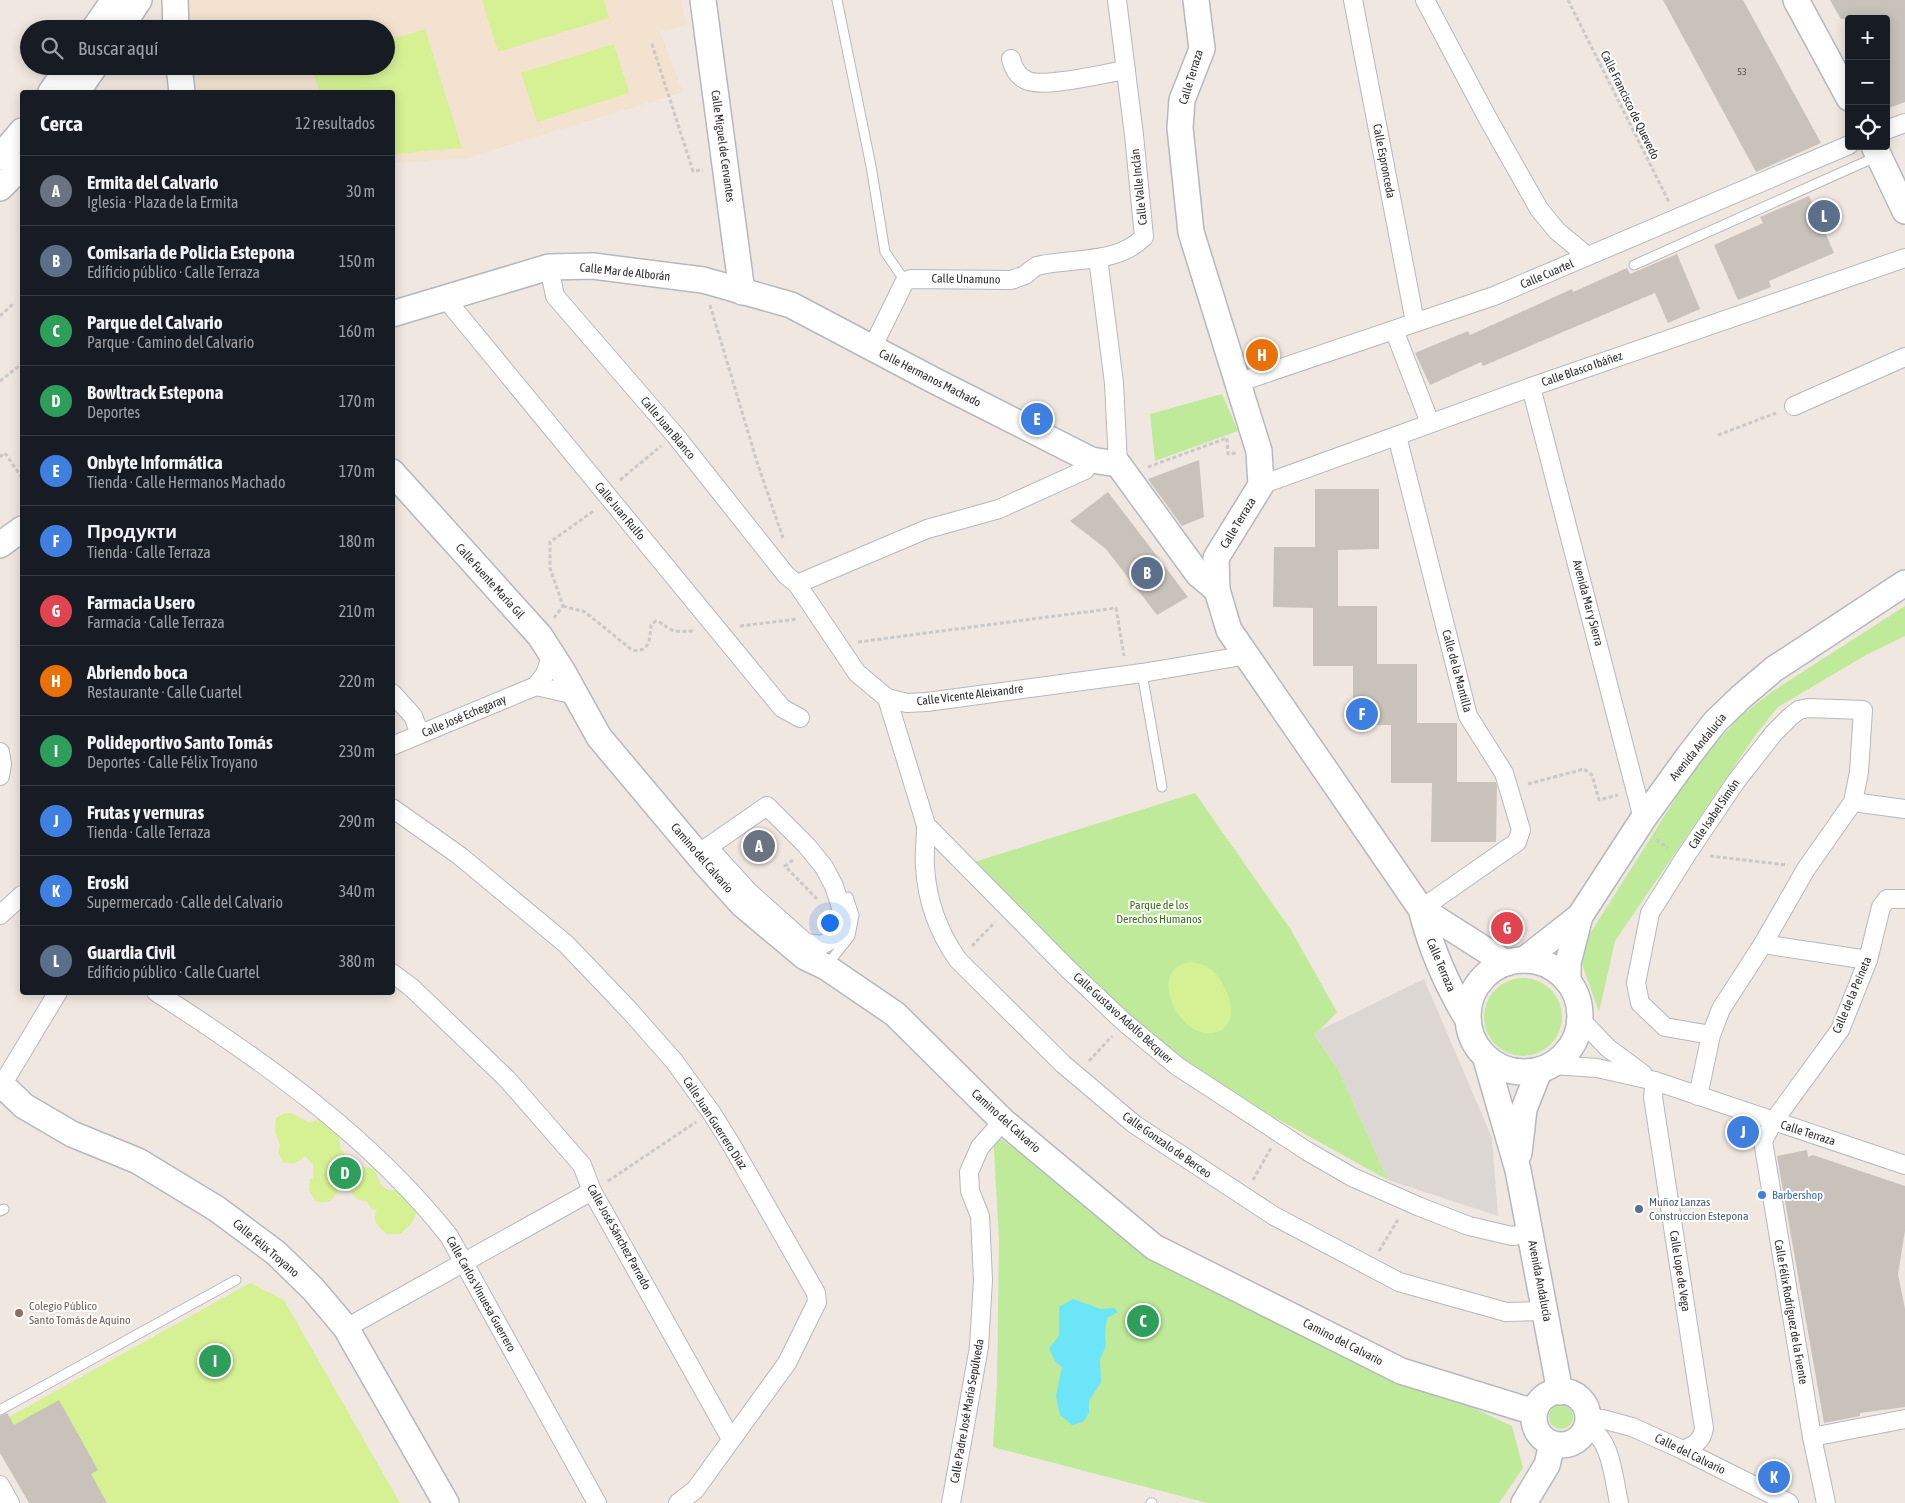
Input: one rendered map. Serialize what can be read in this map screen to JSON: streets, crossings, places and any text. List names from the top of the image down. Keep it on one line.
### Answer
{"streets":{"street":["Calle Terraza","Calle Miguel de Cervantes","Calle Espronceda","Calle Valle Inclán","Calle Mar de Alborán","Calle Cuartel","Calle Unamuno","Calle Blasco Ibáñez","Calle Hermanos Machado","Calle Juan Blanco","Calle Juan Rulfo","Calle Fuente María Gil","Avenida Mar y Sierra","Calle de la Mantilla","Calle Vicente Aleixandre","Calle José Echegaray","Avenida Andalucía","Calle Isabel Simón","Camino del Calvario","Calle de la Peineta","Calle Gustavo Adolfo Bécquer","Calle Juan Guerrero Díaz","Calle Gonzalo de Berceo","Calle José Sánchez Parrado","Calle Félix Troyano","Calle Lope de Vega","Calle Carlos Vinuesa Guerrero","Calle Félix Rodríguez de la Fuente","Calle Padre José María Sepúlveda","Calle del Calvario"],"path":["Calle Francisco de Quevedo"]},"crossings":[["Calle Terraza","Calle Cuartel"],["Calle Terraza","Calle Blasco Ibáñez"],["Calle Terraza","Calle de la Mantilla"],["Calle Terraza","Calle Vicente Aleixandre"],["Calle Terraza","Avenida Andalucía"],["Calle Terraza","Calle Isabel Simón"],["Calle Terraza","Calle de la Peineta"],["Calle Terraza","Calle Lope de Vega"],["Calle Terraza","Calle Félix Rodríguez de la Fuente"],["Calle Francisco de Quevedo","Calle Cuartel"],["Calle Miguel de Cervantes","Calle Mar de Alborán"],["Calle Miguel de Cervantes","Calle Hermanos Machado"],["Calle Espronceda","Calle Cuartel"],["Calle Valle Inclán","Calle Unamuno"],["Calle Mar de Alborán","Calle Hermanos Machado"],["Calle Mar de Alborán","Calle Juan Blanco"],["Calle Mar de Alborán","Calle Juan Rulfo"],["Calle Blasco Ibáñez","Avenida Mar y Sierra"],["Calle Blasco Ibáñez","Calle de la Mantilla"],["Calle Juan Blanco","Calle Vicente Aleixandre"],["Calle Fuente María Gil","Camino del Calvario"],["Avenida Mar y Sierra","Avenida Andalucía"],["Calle Vicente Aleixandre","Calle Gustavo Adolfo Bécquer"],["Avenida Andalucía","Camino del Calvario"],["Avenida Andalucía","Calle Gustavo Adolfo Bécquer"],["Avenida Andalucía","Calle Gonzalo de Berceo"],["Avenida Andalucía","Calle del Calvario"],["Camino del Calvario","Calle Padre José María Sepúlveda"],["Camino del Calvario","Calle del Calvario"],["Calle de la Peineta","Calle Félix Rodríguez de la Fuente"],["Calle Gustavo Adolfo Bécquer","Calle Gonzalo de Berceo"],["Calle Juan Guerrero Díaz","Calle José Sánchez Parrado"],["Calle Lope de Vega","Calle del Calvario"]],"parks":["Parque de los Derechos Humanos"],"places":["Barbershop","Muñoz Lanzas Construccion Estepona","Colegio Público Santo Tomás de Aquino"],"house_numbers":["53"],"page":{"map_buttons":["+","−"],"search":"Buscar aquí","heading":["Cerca","12 resultados"],"list":[{"mark":"A","name":"Ermita del Calvario","note":"Iglesia · Plaza de la Ermita","value":"30 m"},{"mark":"B","name":"Comisaria de Policia Estepona","note":"Edificio público · Calle Terraza","value":"150 m"},{"mark":"C","name":"Parque del Calvario","note":"Parque · Camino del Calvario","value":"160 m"},{"mark":"D","name":"Bowltrack Estepona","note":"Deportes","value":"170 m"},{"mark":"E","name":"Onbyte Informática","note":"Tienda · Calle Hermanos Machado","value":"170 m"},{"mark":"F","name":"Продукти","note":"Tienda · Calle Terraza","value":"180 m"},{"mark":"G","name":"Farmacia Usero","note":"Farmacia · Calle Terraza","value":"210 m"},{"mark":"H","name":"Abriendo boca","note":"Restaurante · Calle Cuartel","value":"220 m"},{"mark":"I","name":"Polideportivo Santo Tomás","note":"Deportes · Calle Félix Troyano","value":"230 m"},{"mark":"J","name":"Frutas y vernuras","note":"Tienda · Calle Terraza","value":"290 m"},{"mark":"K","name":"Eroski","note":"Supermercado · Calle del Calvario","value":"340 m"},{"mark":"L","name":"Guardia Civil","note":"Edificio público · Calle Cuartel","value":"380 m"}],"pins":["L","H","E","B","F","A","G","J","D","C","I","K"]}}
